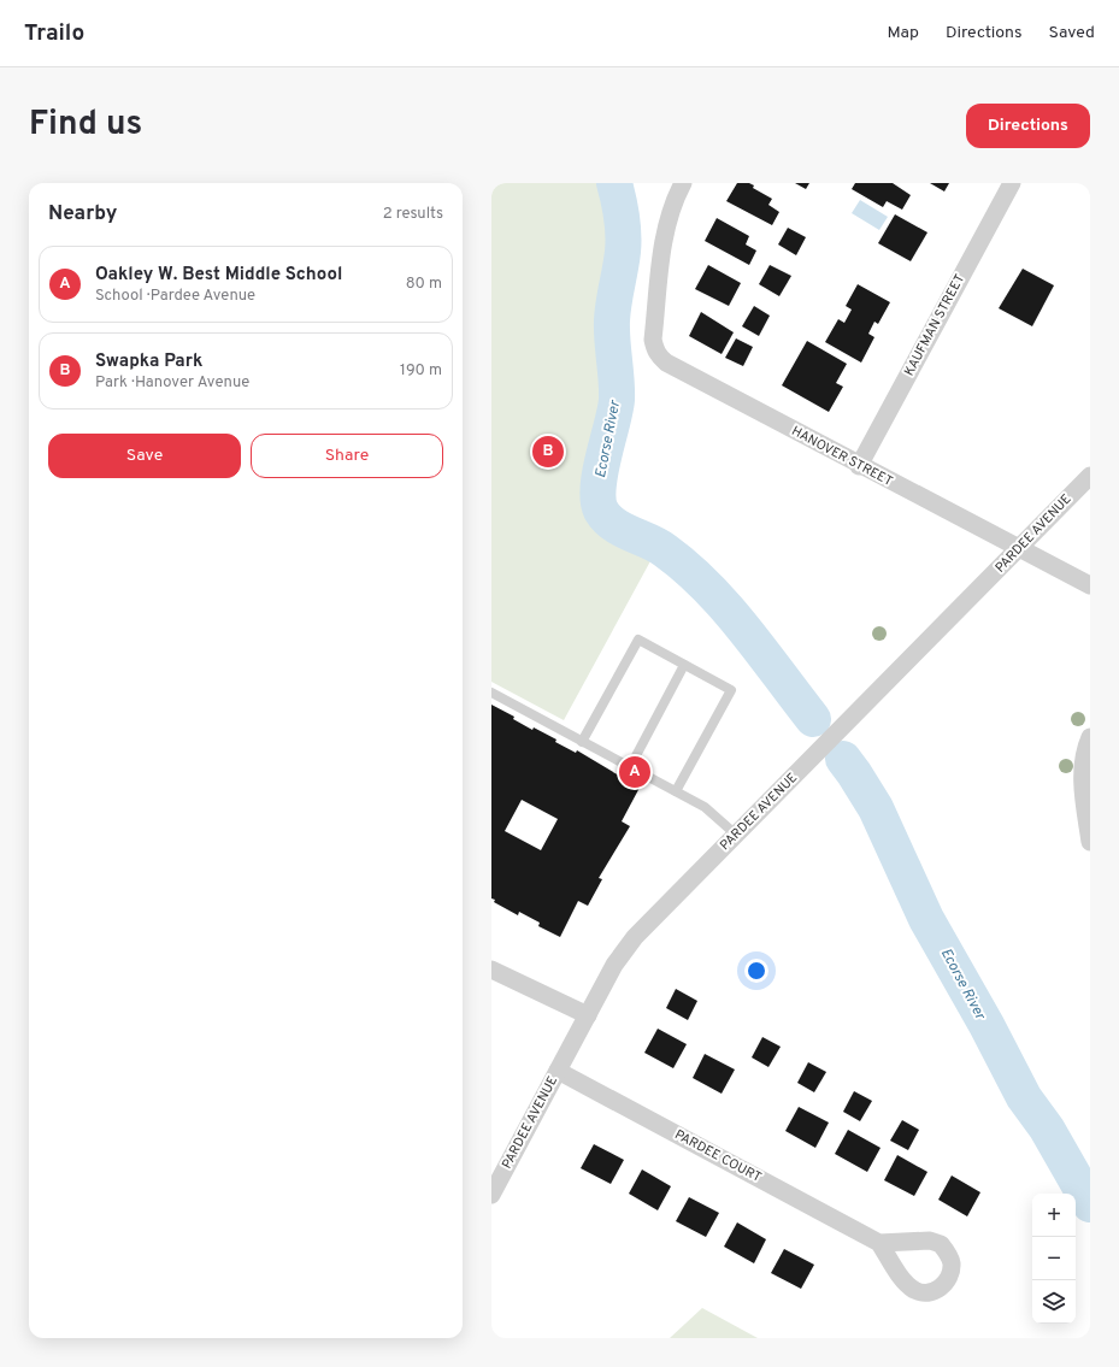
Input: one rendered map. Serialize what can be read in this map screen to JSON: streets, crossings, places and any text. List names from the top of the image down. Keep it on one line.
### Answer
{"streets":{"street":["KAUFMAN STREET","HANOVER STREET","PARDEE AVENUE","PARDEE COURT"]},"crossings":[["KAUFMAN STREET","HANOVER STREET"],["HANOVER STREET","PARDEE AVENUE"],["PARDEE AVENUE","PARDEE COURT"]],"water":["Ecorse River"],"page":{"header":"Trailo","nav":["Map","Directions","Saved"],"title":"Find us","buttons":["Directions",["Save","Share"]],"heading":["Nearby","2 results"],"list":[{"mark":"A","name":"Oakley W. Best Middle School","note":"School · Pardee Avenue","value":"80 m"},{"mark":"B","name":"Swapka Park","note":"Park · Hanover Avenue","value":"190 m"}],"pins":["B","A"],"map_buttons":["+","−"]}}
